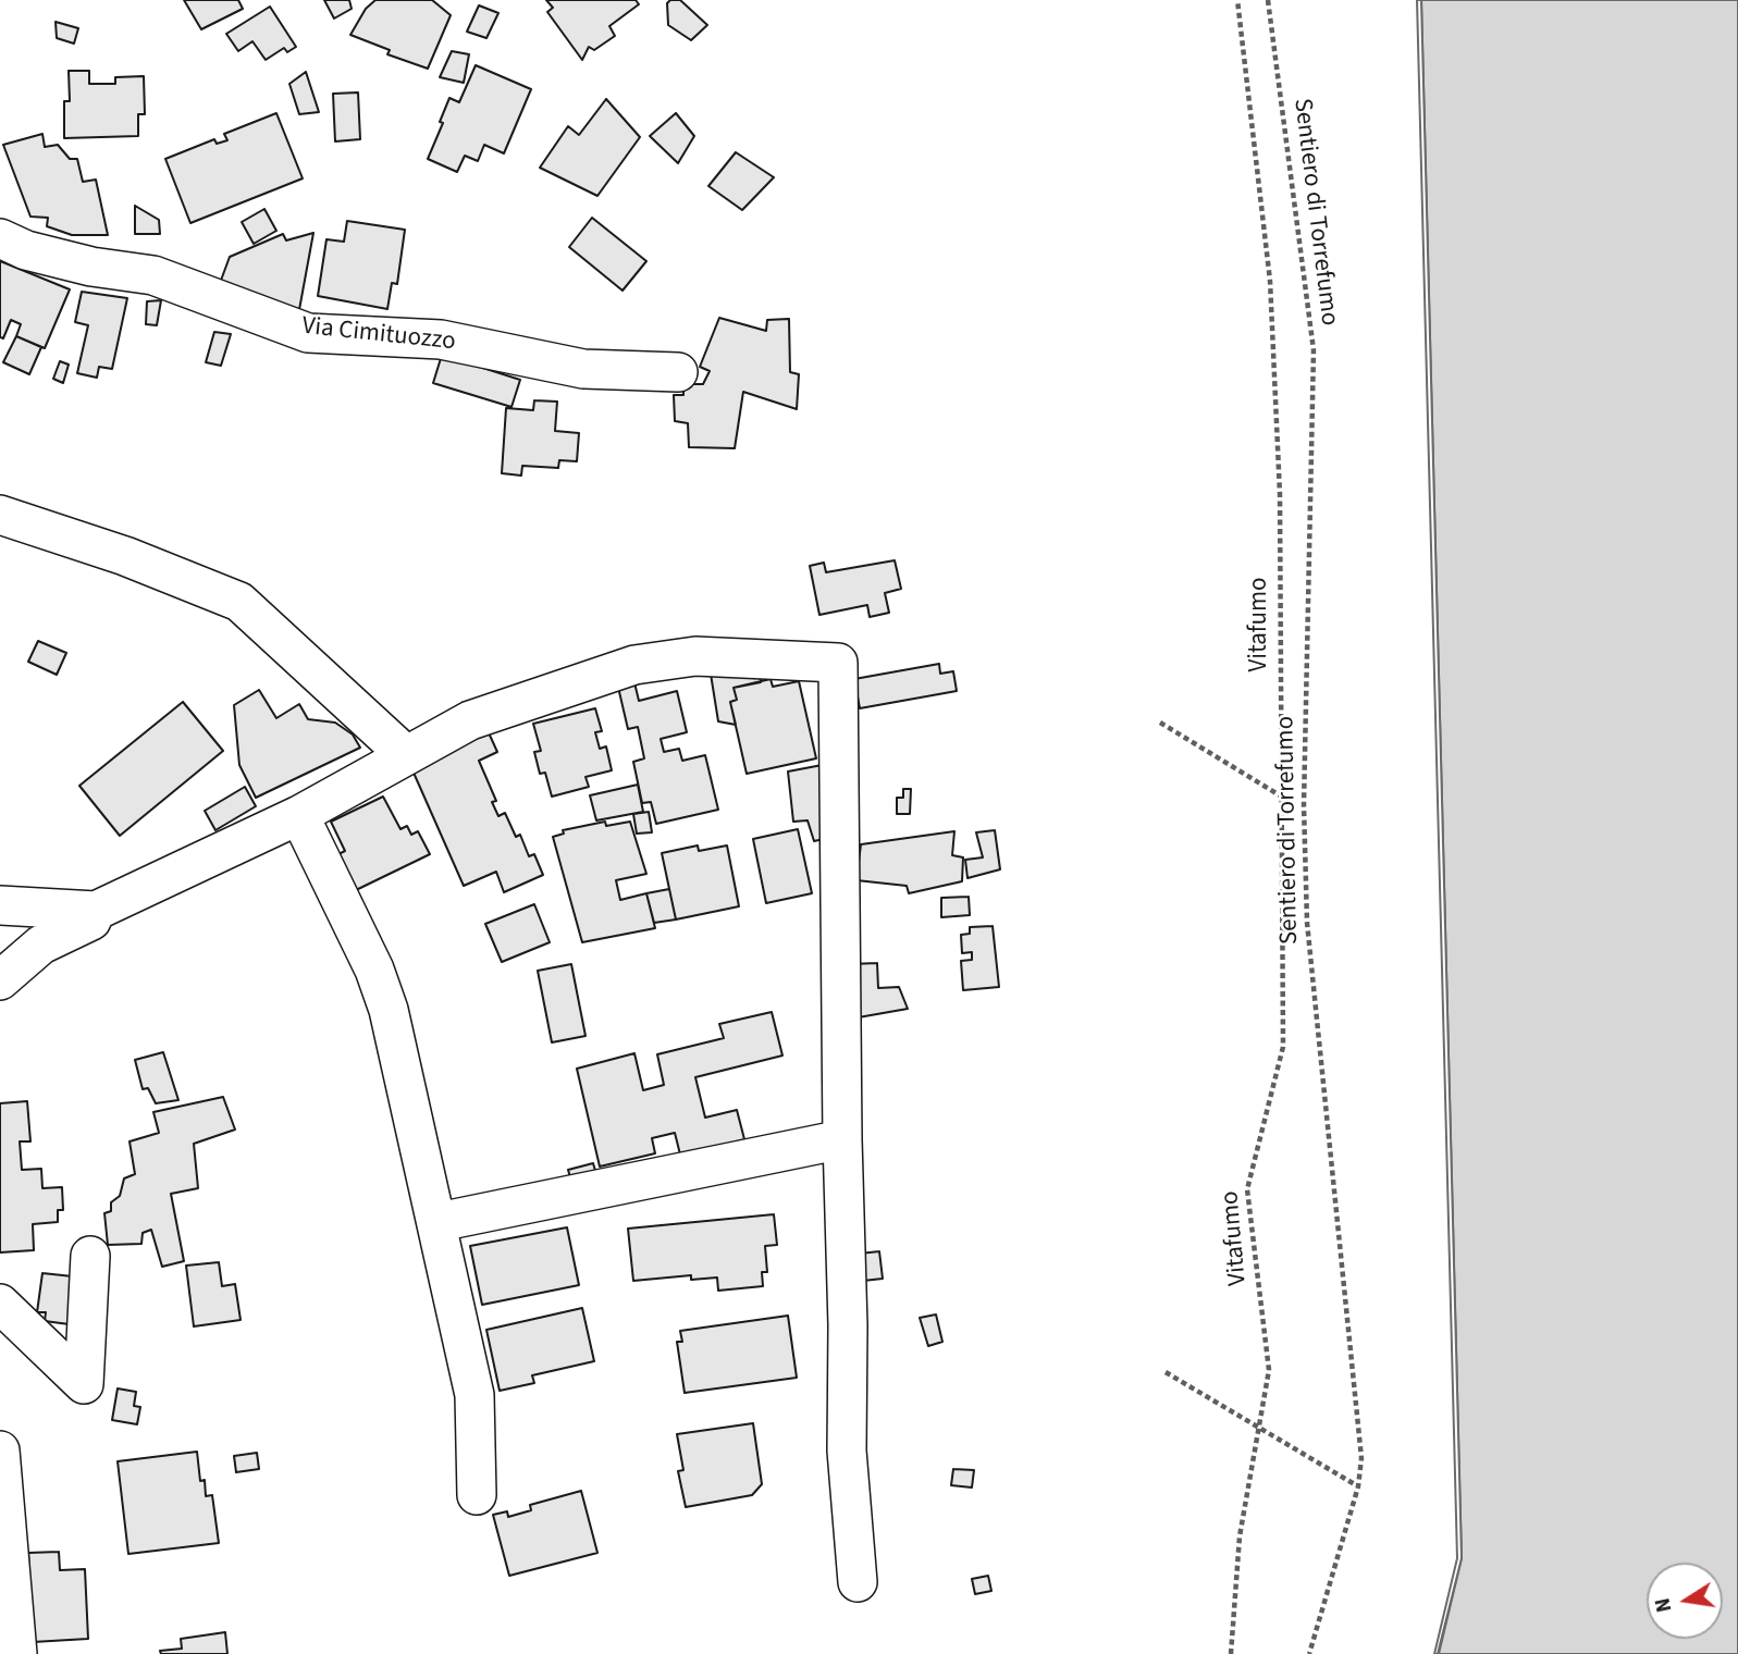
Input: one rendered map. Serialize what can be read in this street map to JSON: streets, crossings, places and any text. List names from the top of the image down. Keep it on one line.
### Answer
{"streets":{"street":["Via Cimituozzo"],"path":["Sentiero di Torrefumo","Vitafumo"]},"north":"left"}
